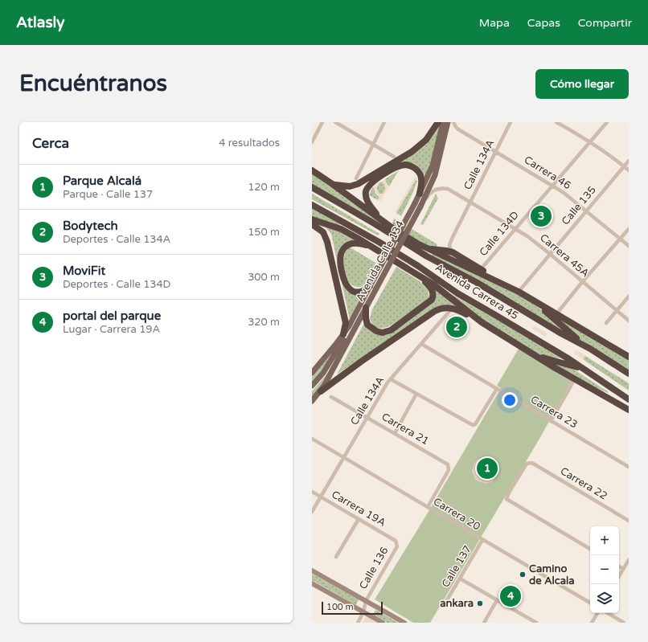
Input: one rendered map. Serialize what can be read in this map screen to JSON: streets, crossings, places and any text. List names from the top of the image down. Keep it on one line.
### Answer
{"streets":{"highway":["Avenida Carrera 45"],"main road":["Avenida Calle 134"],"street":["Calle 134A","Carrera 46","Calle 135","Calle 134D","Carrera 45A","Carrera 23","Carrera 21","Carrera 22","Carrera 19A","Carrera 20","Calle 137","Calle 136"]},"crossings":[["Calle 134A","Carrera 46"],["Calle 134A","Carrera 45A"],["Calle 134A","Carrera 23"],["Calle 134A","Carrera 21"],["Calle 134A","Carrera 19A"],["Calle 134A","Carrera 20"],["Carrera 46","Calle 135"],["Carrera 46","Calle 134D"],["Calle 135","Carrera 45A"],["Calle 135","Avenida Carrera 45"],["Calle 134D","Carrera 45A"],["Carrera 45A","Avenida Calle 134"],["Carrera 21","Carrera 20"],["Carrera 19A","Calle 136"],["Carrera 20","Calle 137"]],"places":["Camino de Alcala","ankara"],"scale_bar":"100 m","page":{"header":"Atlasly","nav":["Mapa","Capas","Compartir"],"buttons":"Cómo llegar","title":"Encuéntranos","heading":["Cerca","4 resultados"],"list":[{"mark":"1","name":"Parque Alcalá","note":"Parque · Calle 137","value":"120 m"},{"mark":"2","name":"Bodytech","note":"Deportes · Calle 134A","value":"150 m"},{"mark":"3","name":"MoviFit","note":"Deportes · Calle 134D","value":"300 m"},{"mark":"4","name":"portal del parque","note":"Lugar · Carrera 19A","value":"320 m"}],"pins":["3","2","1","4"],"map_buttons":["+","−"],"scale":"100 m"}}
